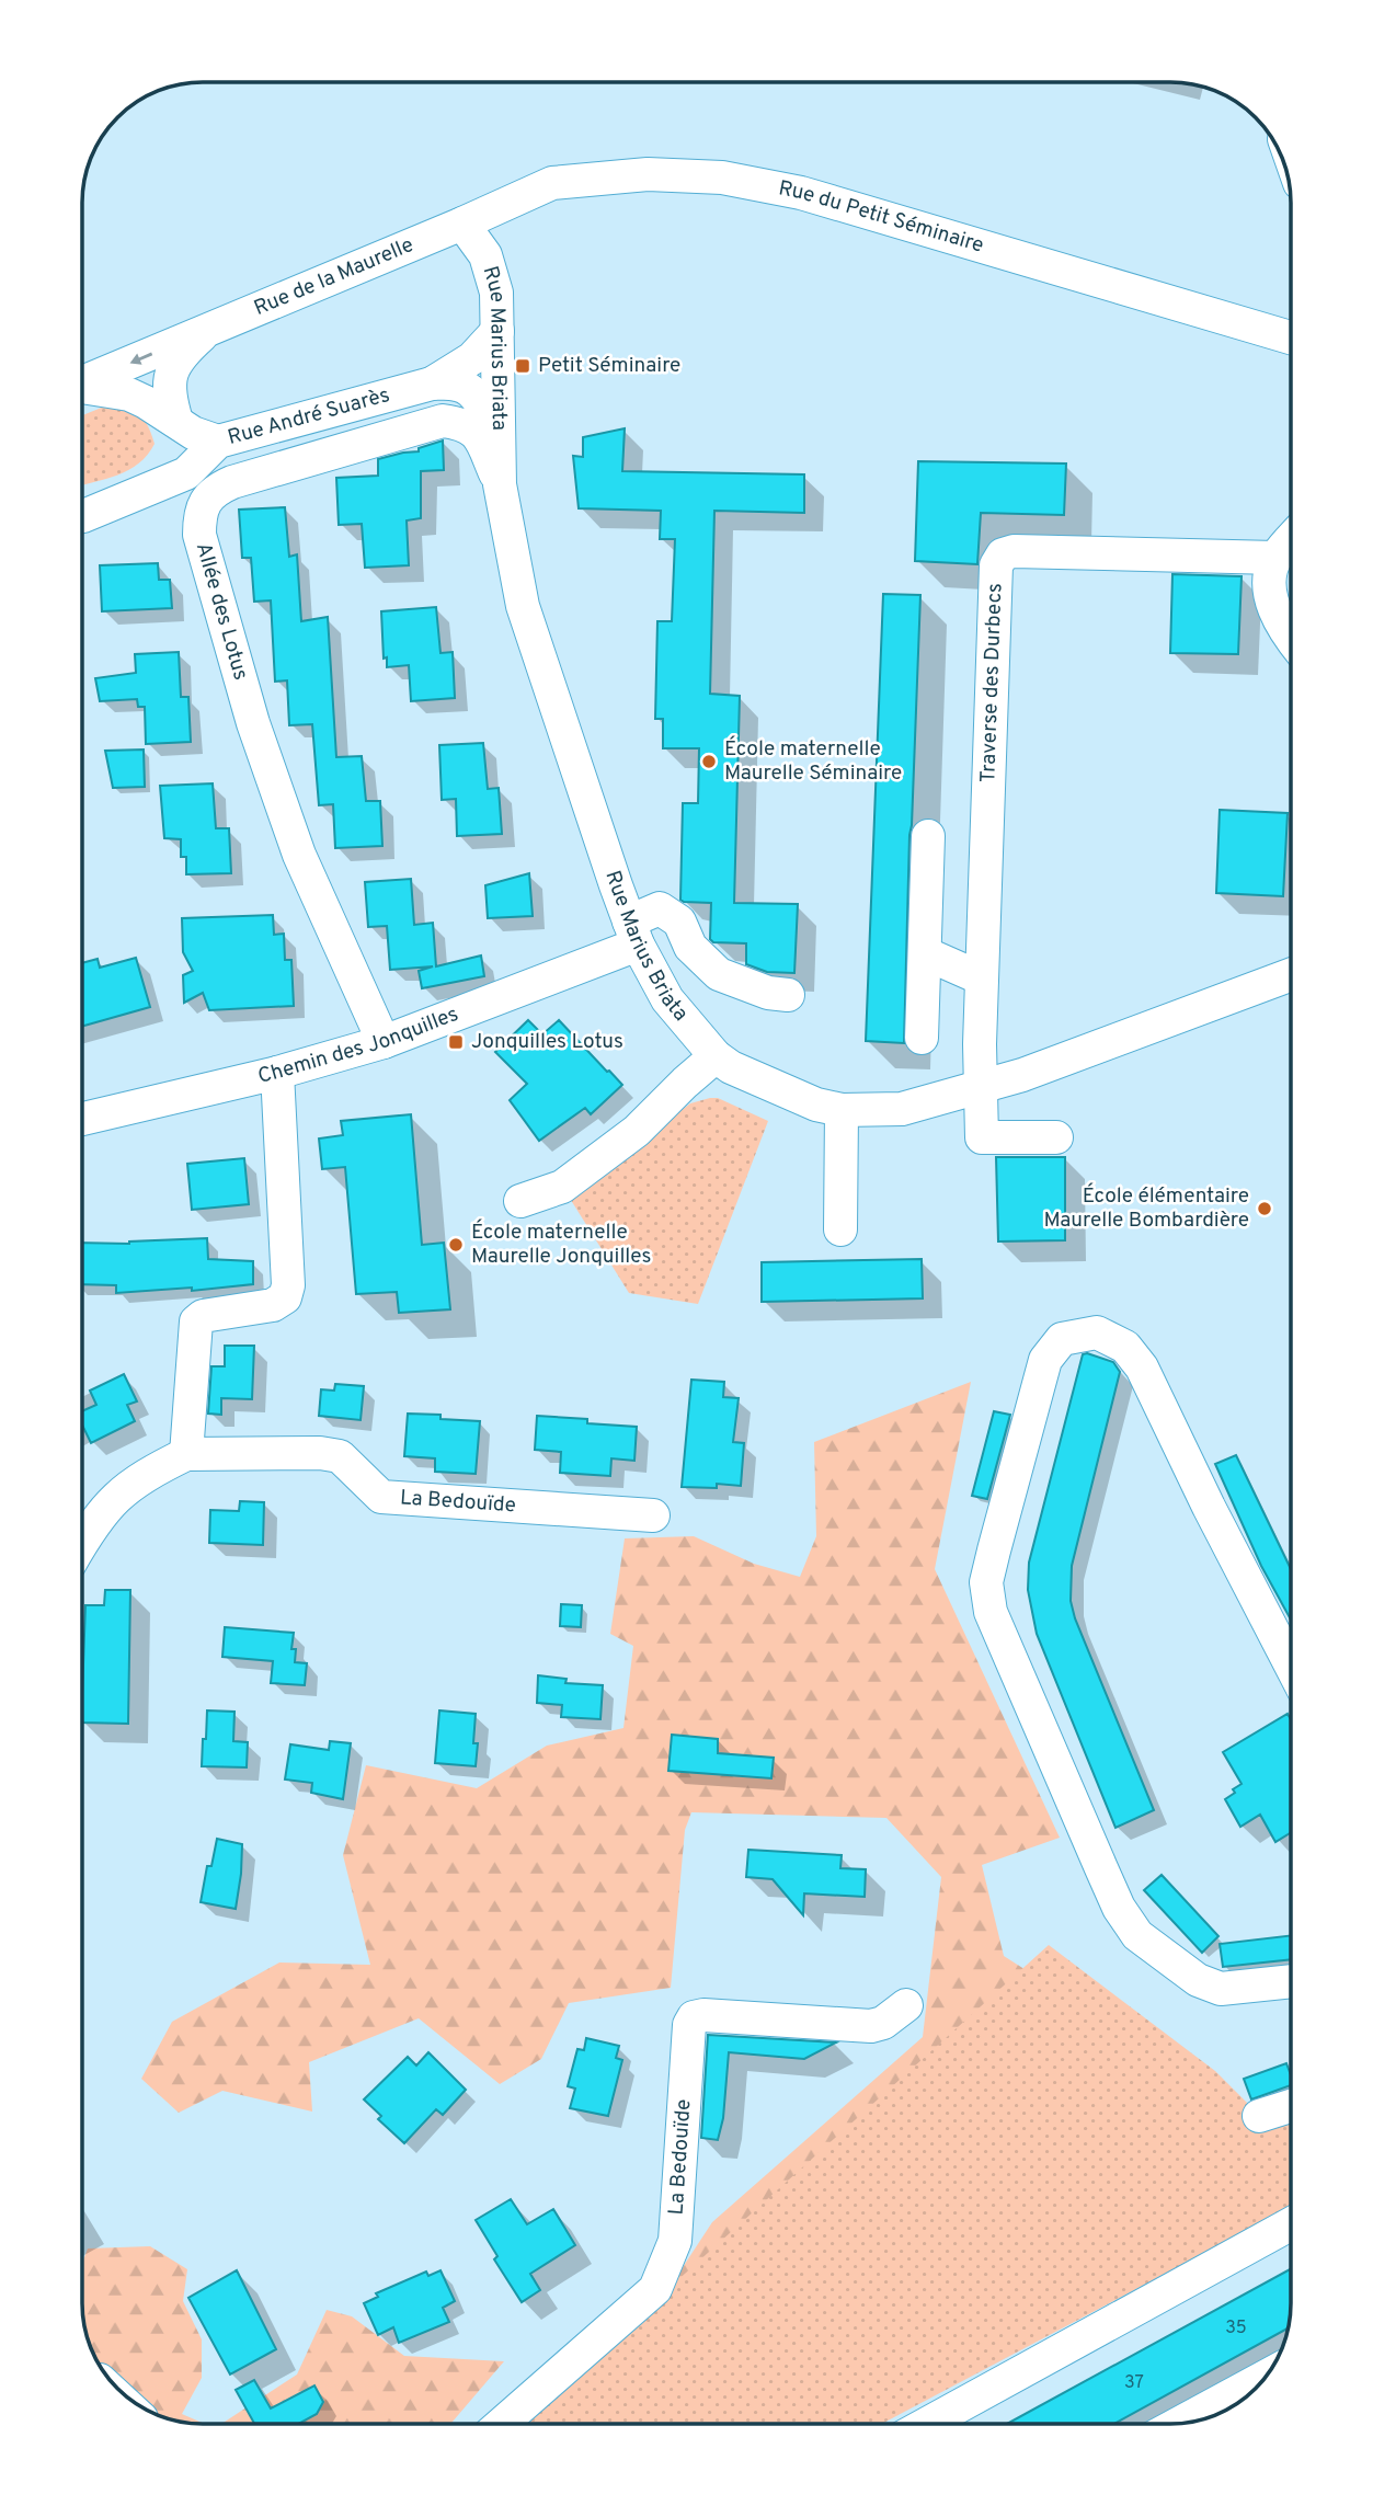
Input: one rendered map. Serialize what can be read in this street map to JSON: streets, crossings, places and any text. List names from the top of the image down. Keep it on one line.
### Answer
{"streets":{"street":["Rue du Petit Séminaire","Rue de la Maurelle","Rue Marius Briata","Rue André Suarès","Allée des Lotus","Traverse des Durbecs","Chemin des Jonquilles","La Bedouïde"]},"crossings":[["Rue du Petit Séminaire","Rue de la Maurelle"],["Rue du Petit Séminaire","Rue Marius Briata"],["Rue de la Maurelle","Rue Marius Briata"],["Rue de la Maurelle","Rue André Suarès"],["Rue Marius Briata","Rue André Suarès"],["Rue Marius Briata","Allée des Lotus"],["Rue Marius Briata","Traverse des Durbecs"],["Rue Marius Briata","Chemin des Jonquilles"],["Rue André Suarès","Allée des Lotus"],["Allée des Lotus","Chemin des Jonquilles"]],"places":{"transit":["Petit Séminaire","Jonquilles Lotus"],"other":["École maternelle Maurelle Séminaire","École élémentaire Maurelle Bombardière","École maternelle Maurelle Jonquilles"]},"house_numbers":["35","37"]}
